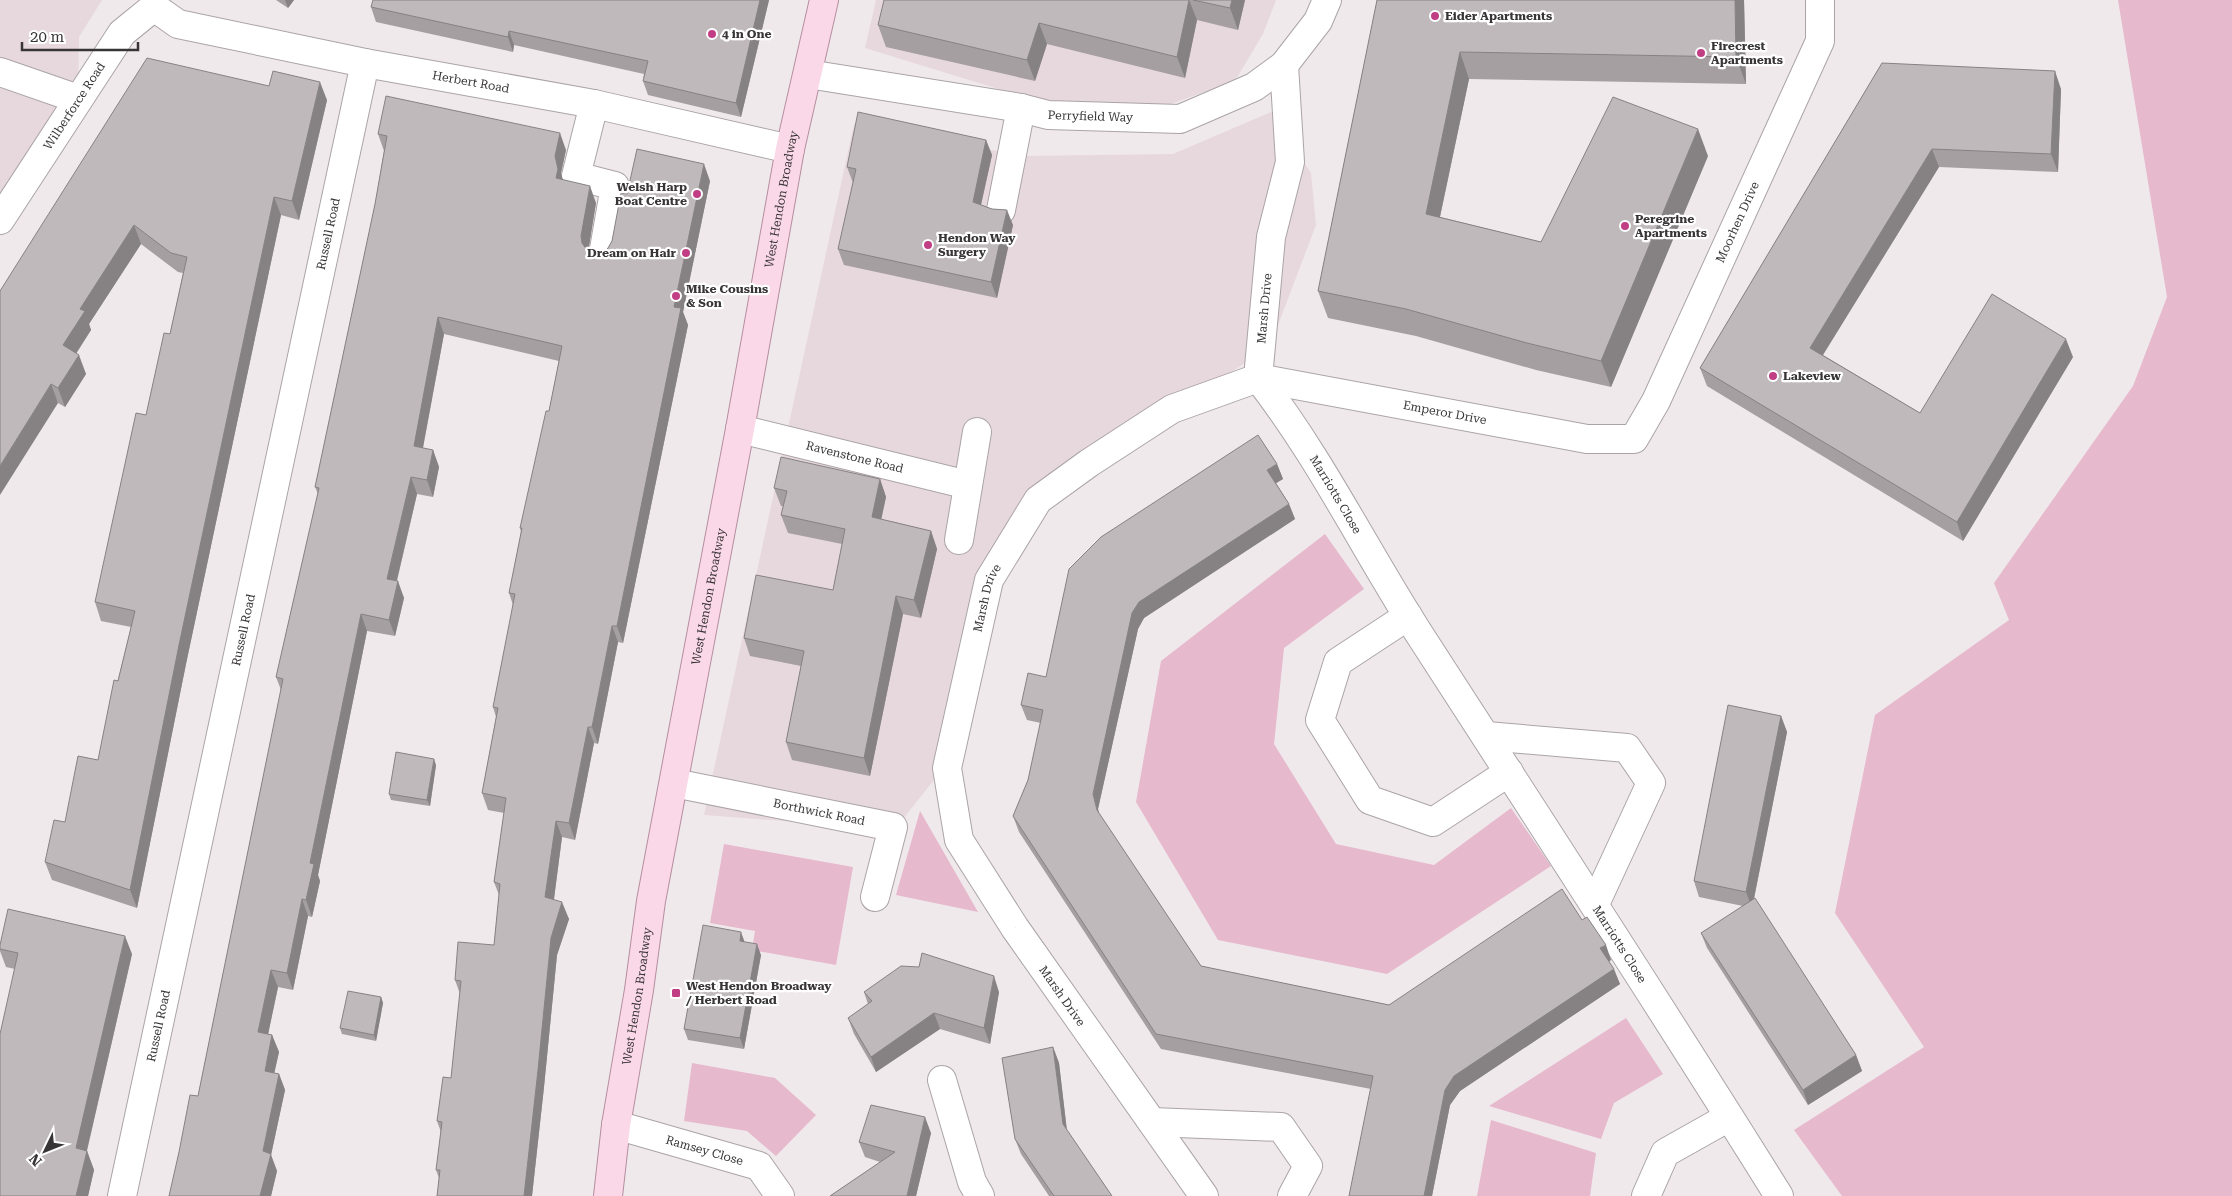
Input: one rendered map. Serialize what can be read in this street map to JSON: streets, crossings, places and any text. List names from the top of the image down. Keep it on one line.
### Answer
{"streets":{"main road":["West Hendon Broadway"],"street":["Herbert Road","Wilberforce Road","Perryfield Way","Moorhen Drive","Russell Road","Marsh Drive","Emperor Drive","Ravenstone Road","Marriotts Close","Borthwick Road","Ramsey Close"]},"crossings":[["Herbert Road","Wilberforce Road"],["Herbert Road","West Hendon Broadway"],["Herbert Road","Russell Road"],["Perryfield Way","West Hendon Broadway"],["Perryfield Way","Marsh Drive"],["West Hendon Broadway","Ravenstone Road"],["West Hendon Broadway","Borthwick Road"],["West Hendon Broadway","Ramsey Close"],["Moorhen Drive","Emperor Drive"],["Marsh Drive","Emperor Drive"],["Marsh Drive","Marriotts Close"],["Emperor Drive","Marriotts Close"]],"places":{"other":["Eider Apartments","4 in One","Firecrest Apartments","Welsh Harp Boat Centre","Peregrine Apartments","Hendon Way Surgery","Dream on Hair","Mike Cousins & Son","Lakeview"],"transit":["West Hendon Broadway / Herbert Road"]},"scale_bar":"20 m","north":"bottom left"}
